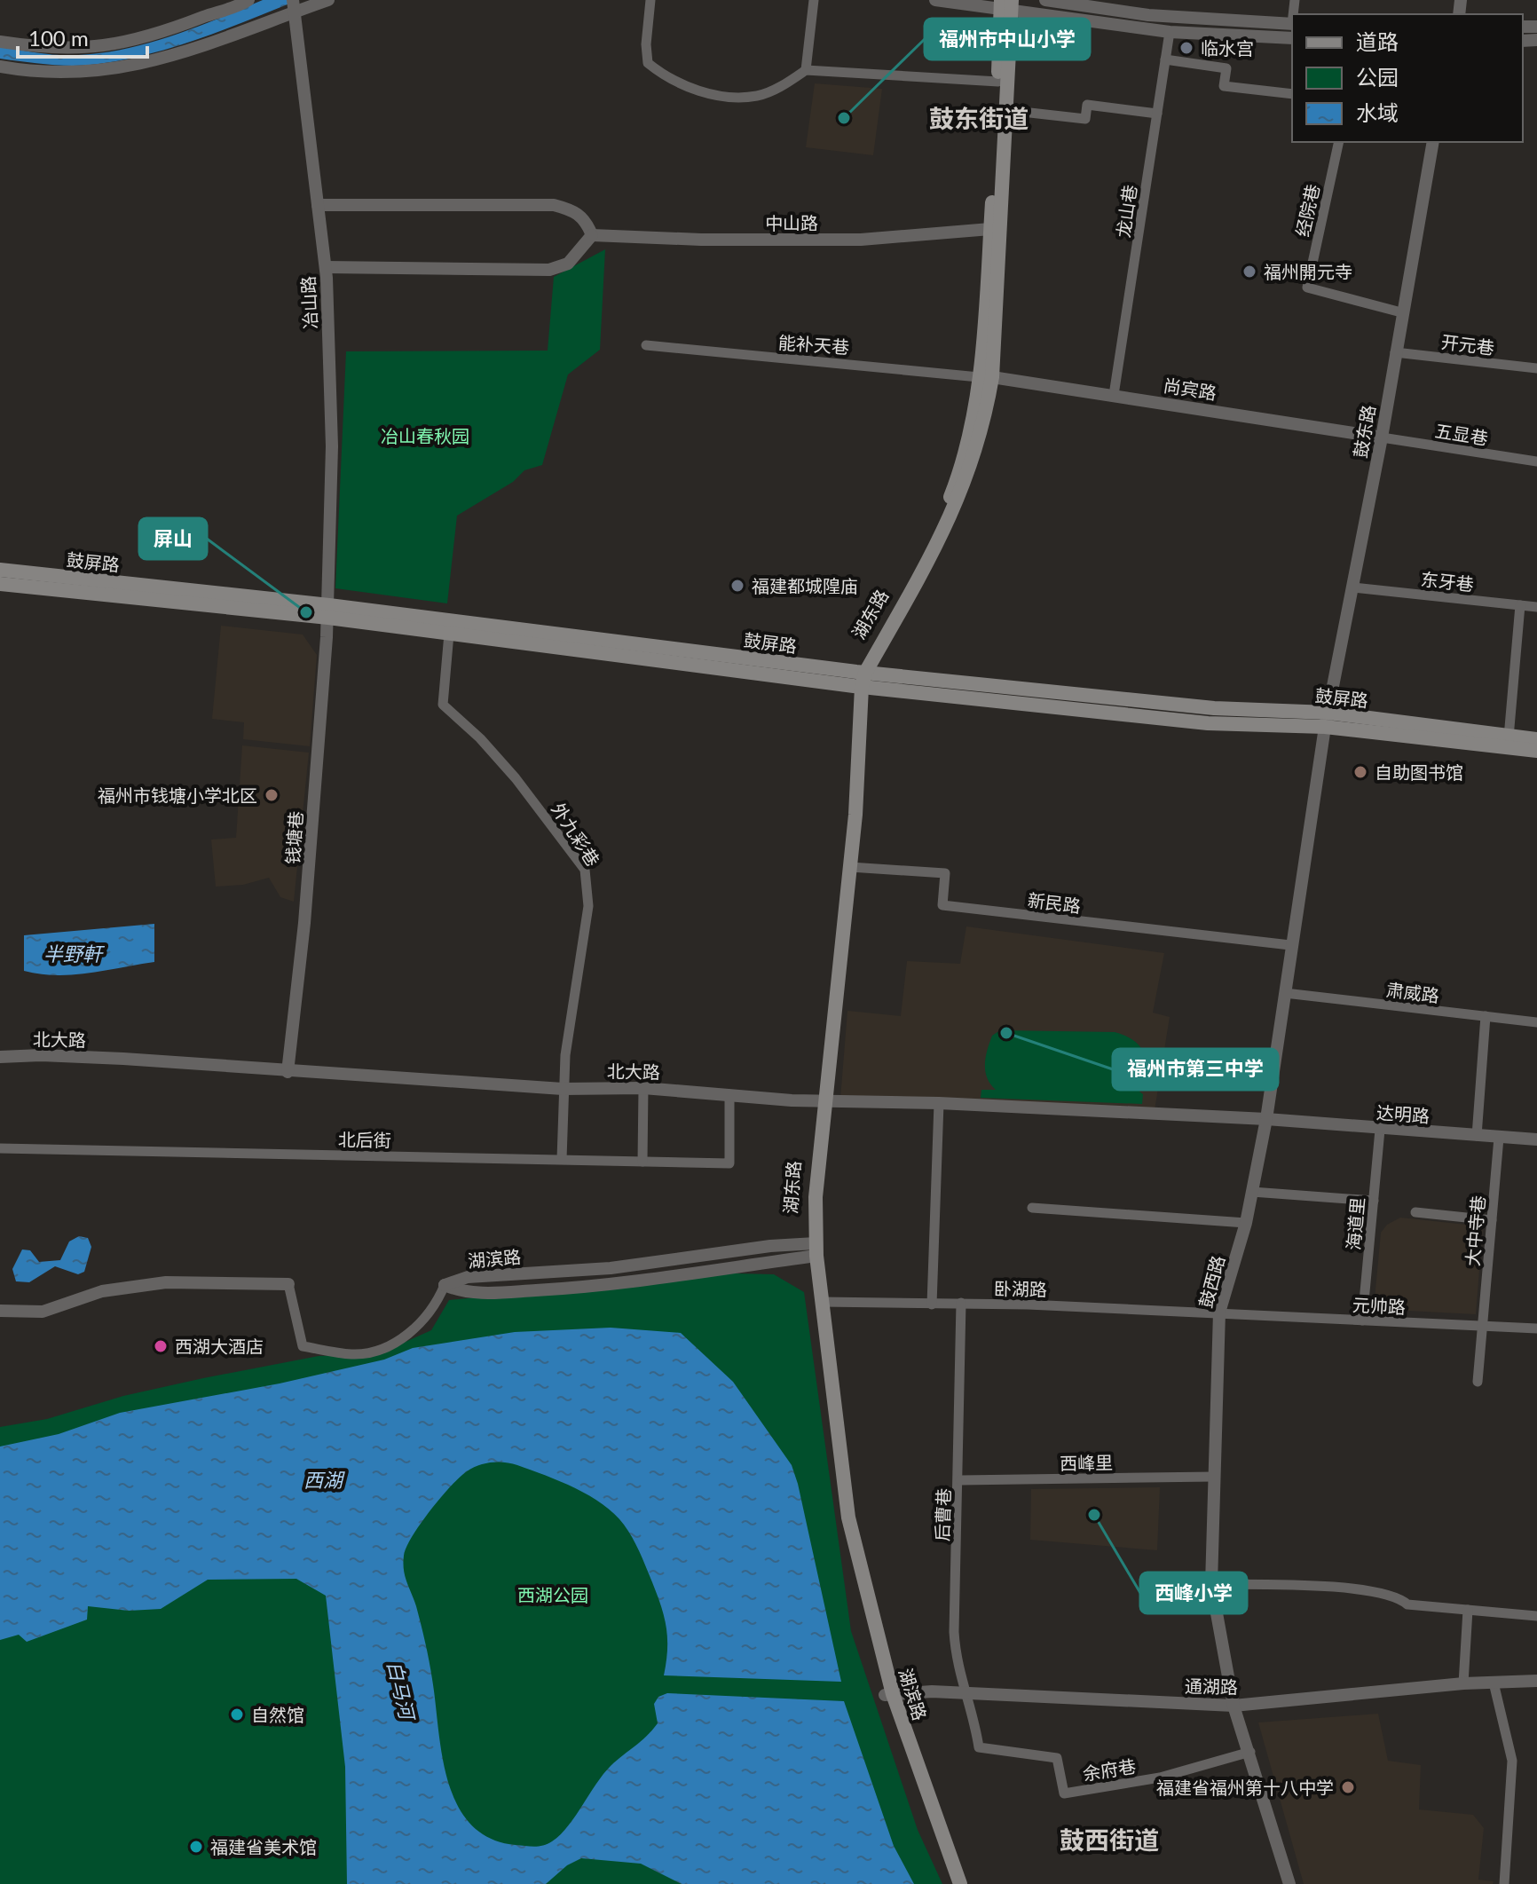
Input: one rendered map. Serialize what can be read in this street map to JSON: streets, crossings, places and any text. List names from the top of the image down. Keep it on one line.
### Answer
{"streets":{"main road":["鼓屏路","湖东路","湖滨路"],"street":["经院巷","龙山巷","中山路","冶山路","能补天巷","开元巷","尚宾路","鼓东路","五显巷","东牙巷","外九彩巷","钱塘巷","新民路","肃威路","北大路","达明路","北后街","海道里","大中寺巷","鼓西路","卧湖路","元帅路","西峰里","后曹巷","通湖路","余府巷"]},"crossings":[["经院巷","鼓东路"],["龙山巷","尚宾路"],["中山路","湖东路"],["冶山路","鼓屏路"],["冶山路","钱塘巷"],["能补天巷","尚宾路"],["能补天巷","湖东路"],["开元巷","鼓东路"],["尚宾路","鼓东路"],["尚宾路","五显巷"],["尚宾路","湖东路"],["鼓东路","五显巷"],["鼓东路","鼓屏路"],["鼓东路","东牙巷"],["鼓东路","鼓西路"],["鼓屏路","湖东路"],["鼓屏路","外九彩巷"],["鼓屏路","钱塘巷"],["鼓屏路","鼓西路"],["湖东路","新民路"],["湖东路","北大路"],["湖东路","湖滨路"],["外九彩巷","北大路"],["外九彩巷","北后街"],["钱塘巷","北大路"],["新民路","鼓西路"],["肃威路","鼓西路"],["北大路","达明路"],["北大路","北后街"],["北大路","鼓西路"],["达明路","海道里"],["达明路","大中寺巷"],["达明路","鼓西路"],["海道里","元帅路"],["大中寺巷","元帅路"],["湖滨路","卧湖路"],["湖滨路","通湖路"],["鼓西路","卧湖路"],["鼓西路","元帅路"],["鼓西路","西峰里"],["鼓西路","通湖路"],["鼓西路","余府巷"],["卧湖路","元帅路"],["卧湖路","后曹巷"],["西峰里","后曹巷"],["后曹巷","通湖路"],["后曹巷","余府巷"]],"districts":["鼓东街道","鼓西街道"],"water":["半野軒","西湖","白马河"],"parks":["冶山春秋园","西湖公园"],"places":["临水宫","福州市中山小学","福州開元寺","福建都城隍庙","屏山","自助图书馆","福州市钱塘小学北区","福州市第三中学","西湖大酒店","西峰小学","自然馆","福建省福州第十八中学","福建省美术馆"],"legend":["道路","公园","水域"],"scale_bar":"100 m"}
